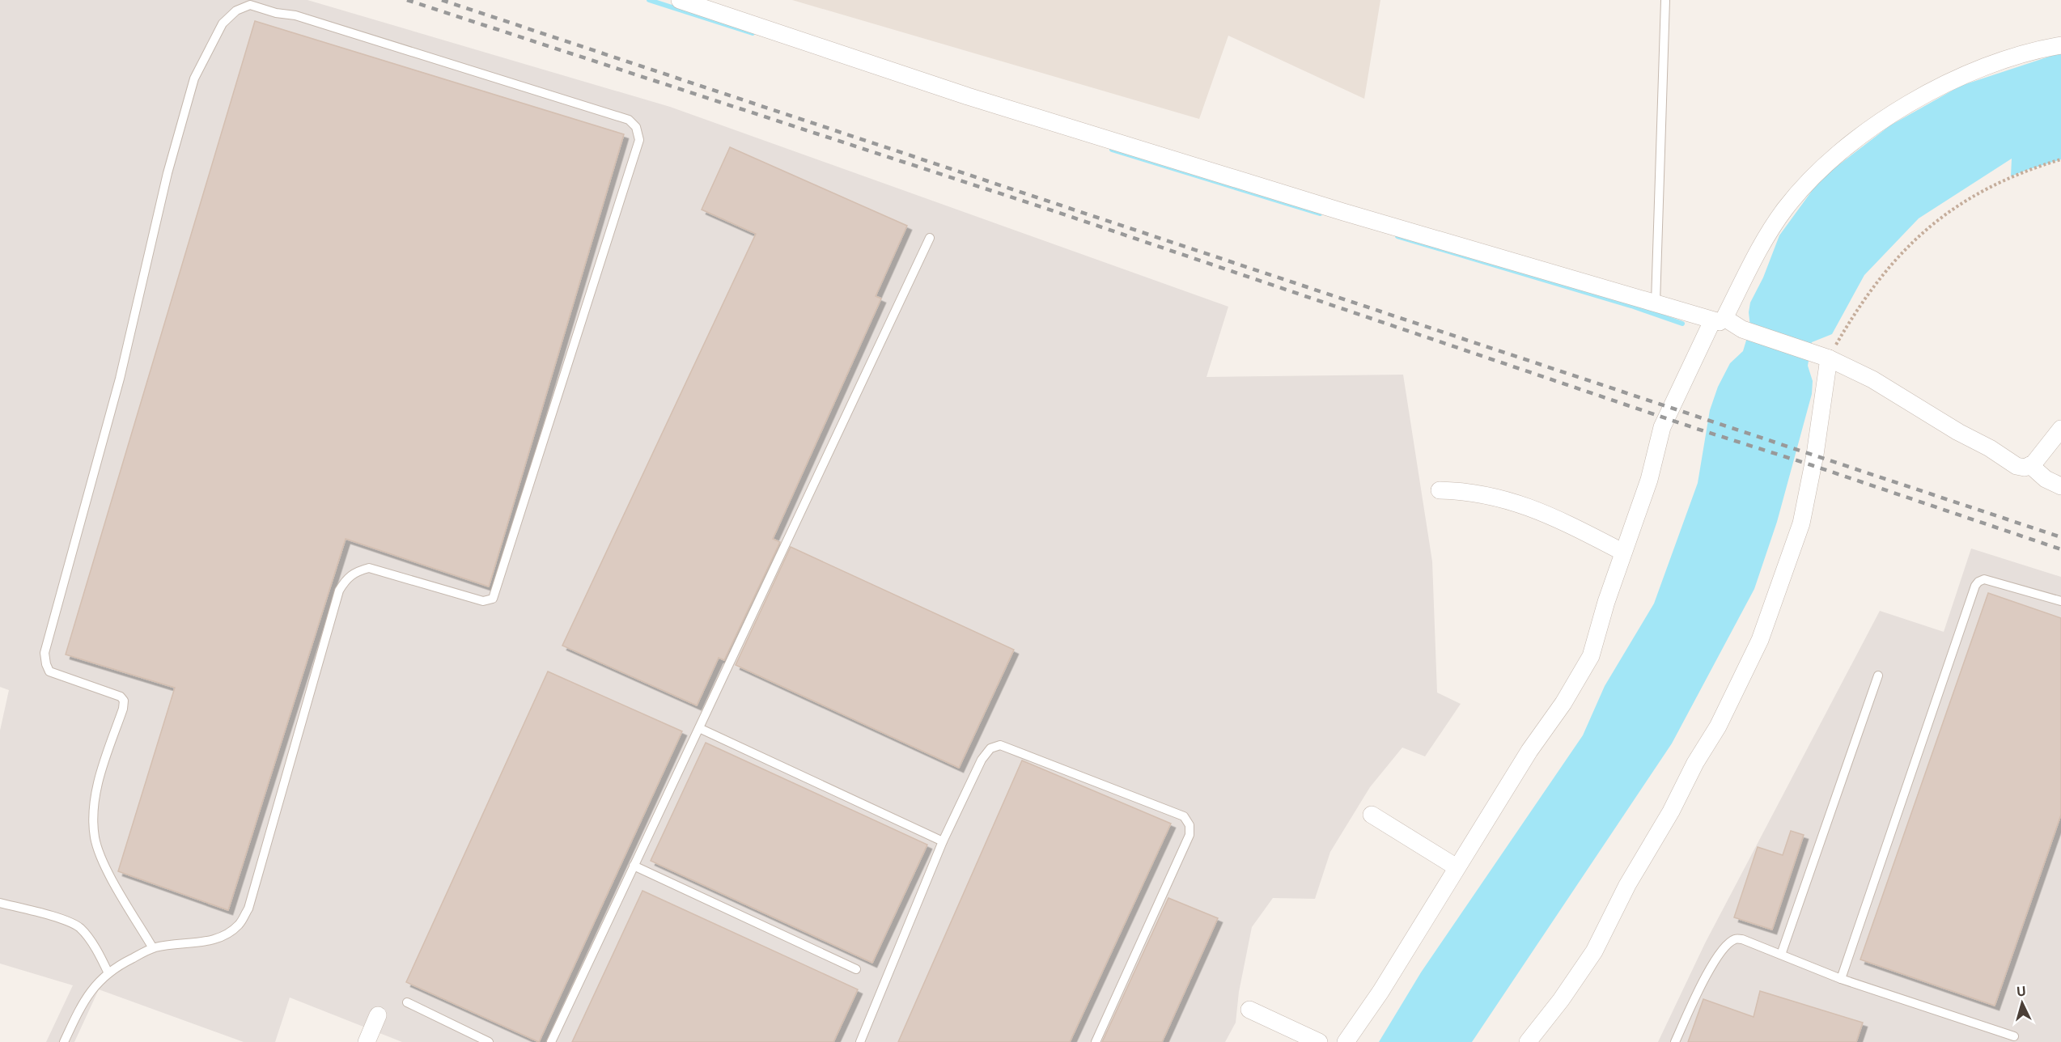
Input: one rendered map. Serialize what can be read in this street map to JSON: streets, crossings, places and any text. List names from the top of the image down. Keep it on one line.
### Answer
{"north":"top"}
